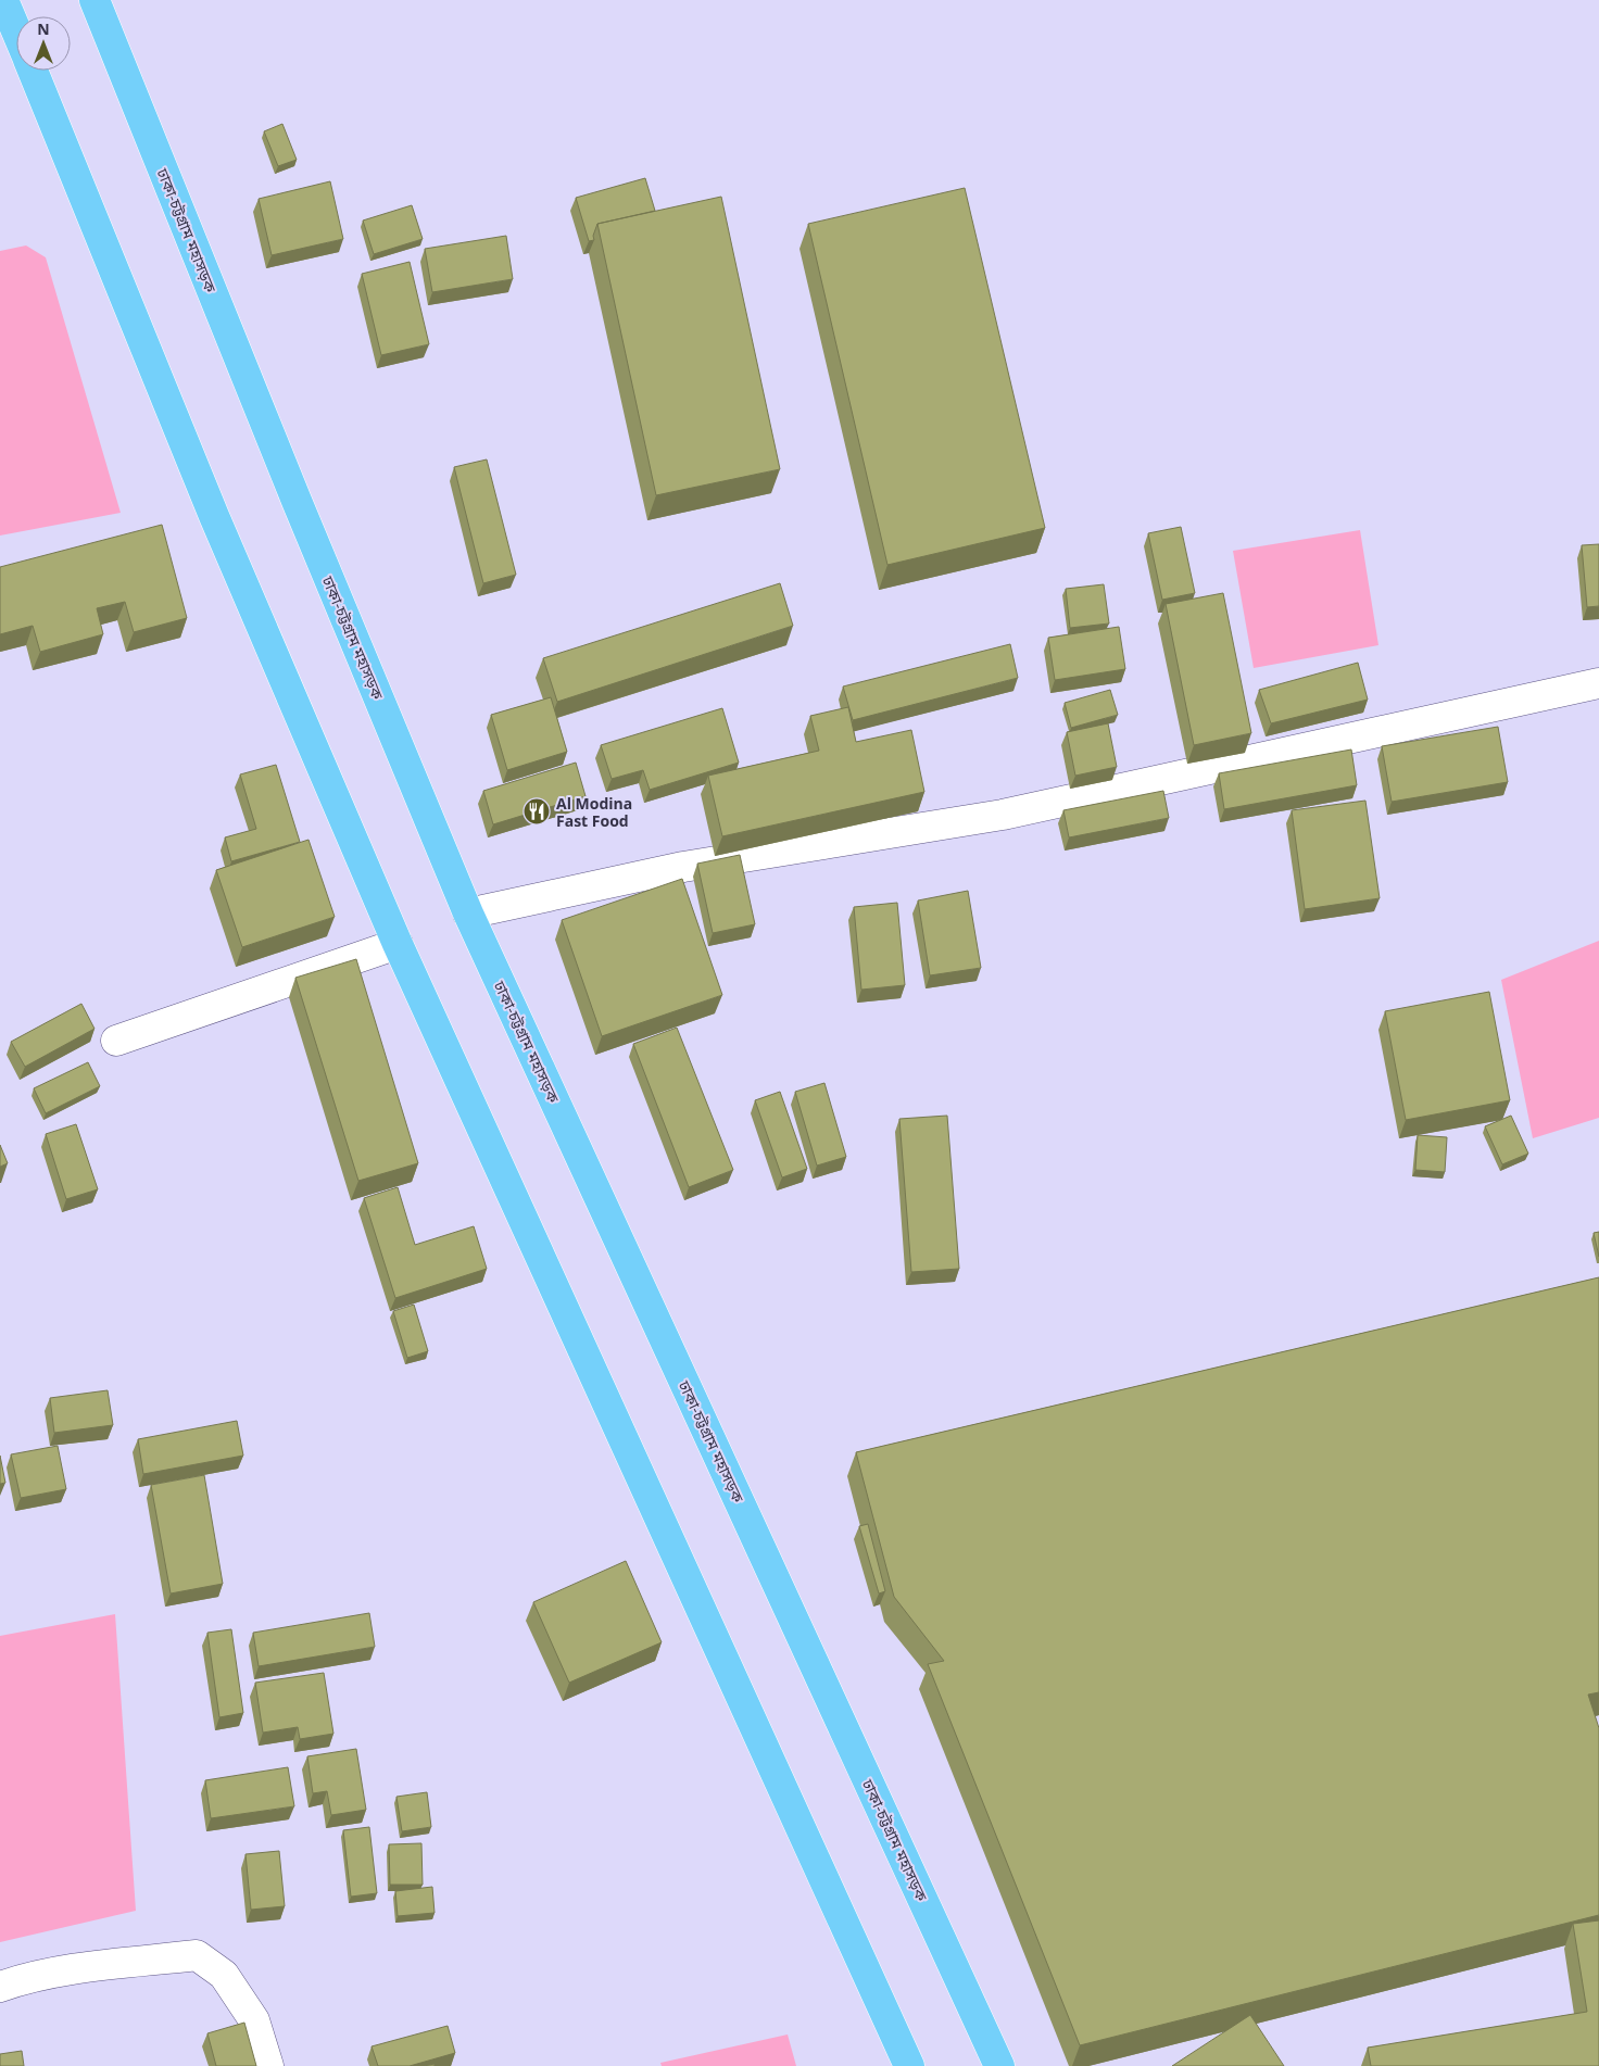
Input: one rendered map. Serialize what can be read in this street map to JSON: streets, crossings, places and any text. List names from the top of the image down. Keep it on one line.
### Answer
{"streets":{"highway":["ঢাকা-চট্টগ্রাম মহাসড়ক"]},"places":{"restaurant":["Al Modina Fast Food"]},"north":"top"}
